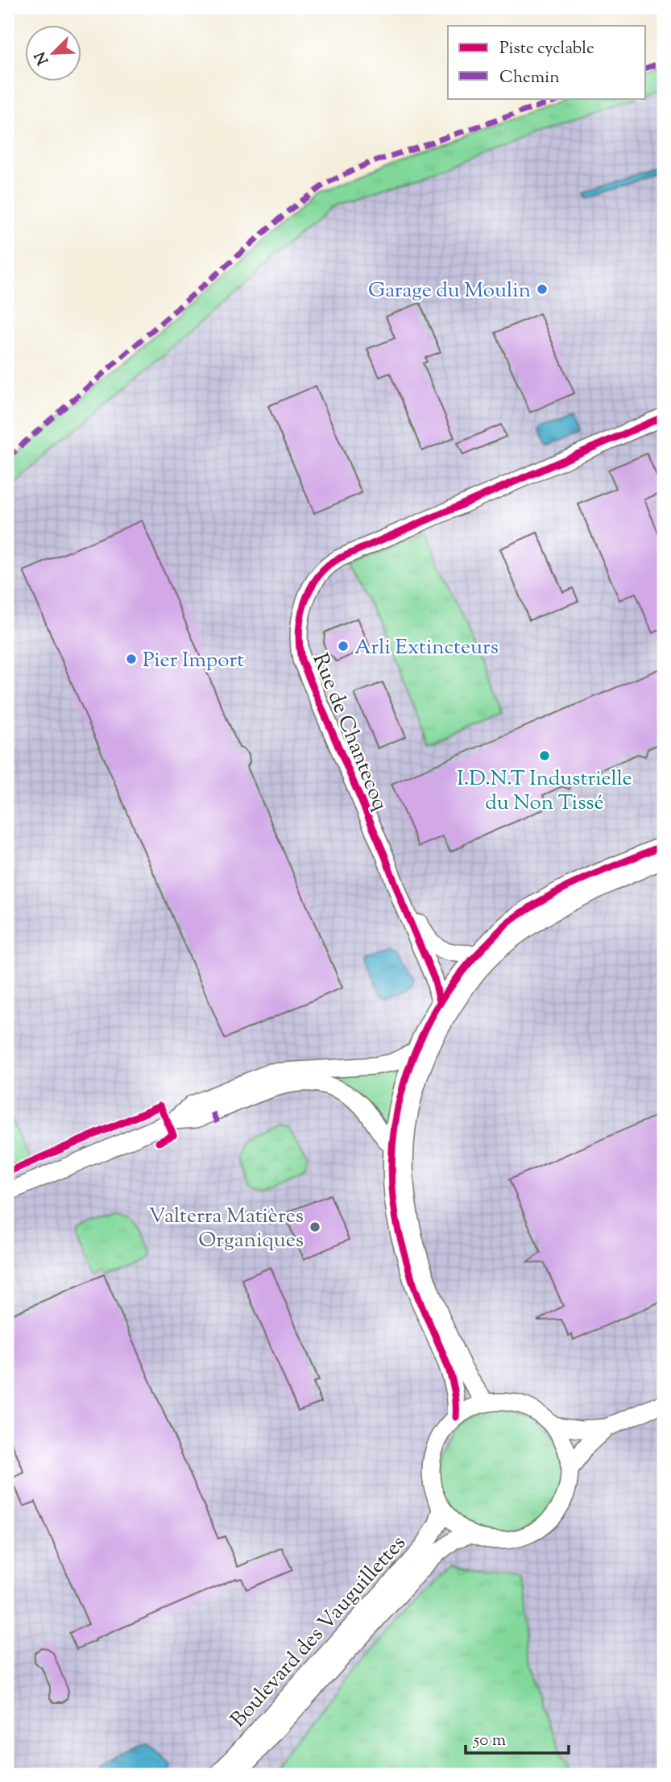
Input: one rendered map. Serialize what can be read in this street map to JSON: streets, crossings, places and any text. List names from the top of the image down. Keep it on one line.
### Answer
{"streets":{"street":["Rue de Chantecoq","Boulevard des Vauguillettes"]},"places":["Garage du Moulin","Arli Extincteurs","Pier Import","I.D.N.T Industrielle du Non Tissé","Valterra Matières Organiques"],"legend":["Piste cyclable","Chemin"],"scale_bar":"50 m","north":"bottom left"}
